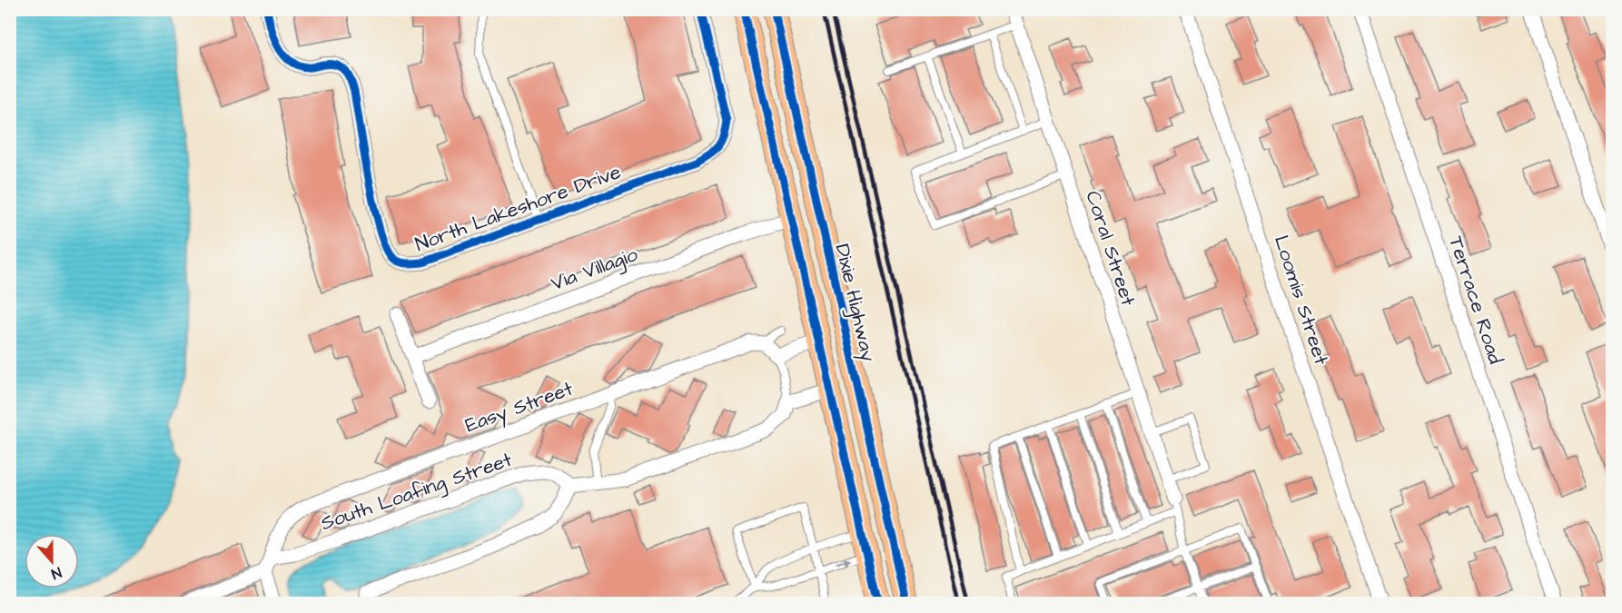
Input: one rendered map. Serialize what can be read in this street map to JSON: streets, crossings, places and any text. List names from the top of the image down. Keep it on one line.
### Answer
{"streets":{"main road":["Dixie Highway"],"street":["North Lakeshore Drive","Coral Street","Via Villagio","Loomis Street","Terrace Road","Easy Street","South Loafing Street"]},"crossings":[["Easy Street","South Loafing Street"]],"north":"bottom"}
